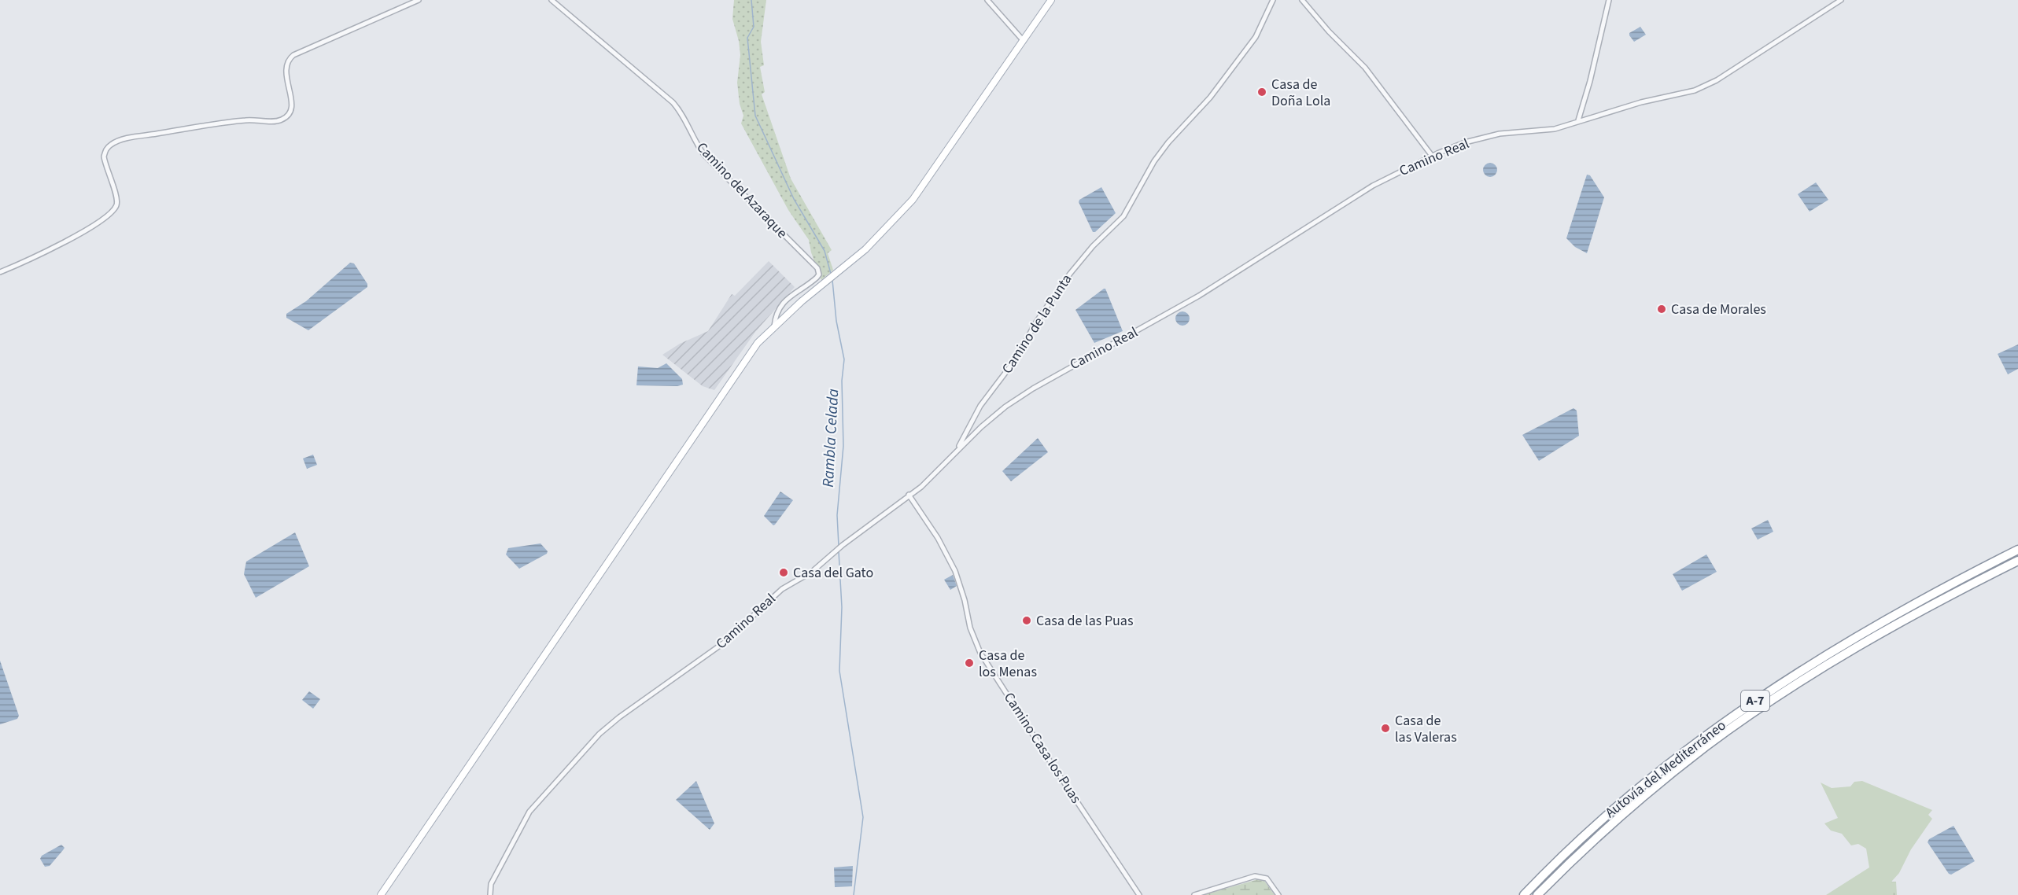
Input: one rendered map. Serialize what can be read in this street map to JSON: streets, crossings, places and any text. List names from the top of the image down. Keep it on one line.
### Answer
{"streets":{"highway":["A-7","Autovía del Mediterráneo"],"street":["Camino Real","Camino del Azaraque","Camino de la Punta","Camino Casa los Puas"]},"crossings":[["Camino Real","Camino de la Punta"],["Camino Real","Camino Casa los Puas"]],"water":["Rambla Celada"],"places":["Casa de Doña Lola","Casa de Morales","Casa del Gato","Casa de las Puas","Casa de los Menas","Casa de las Valeras"]}
